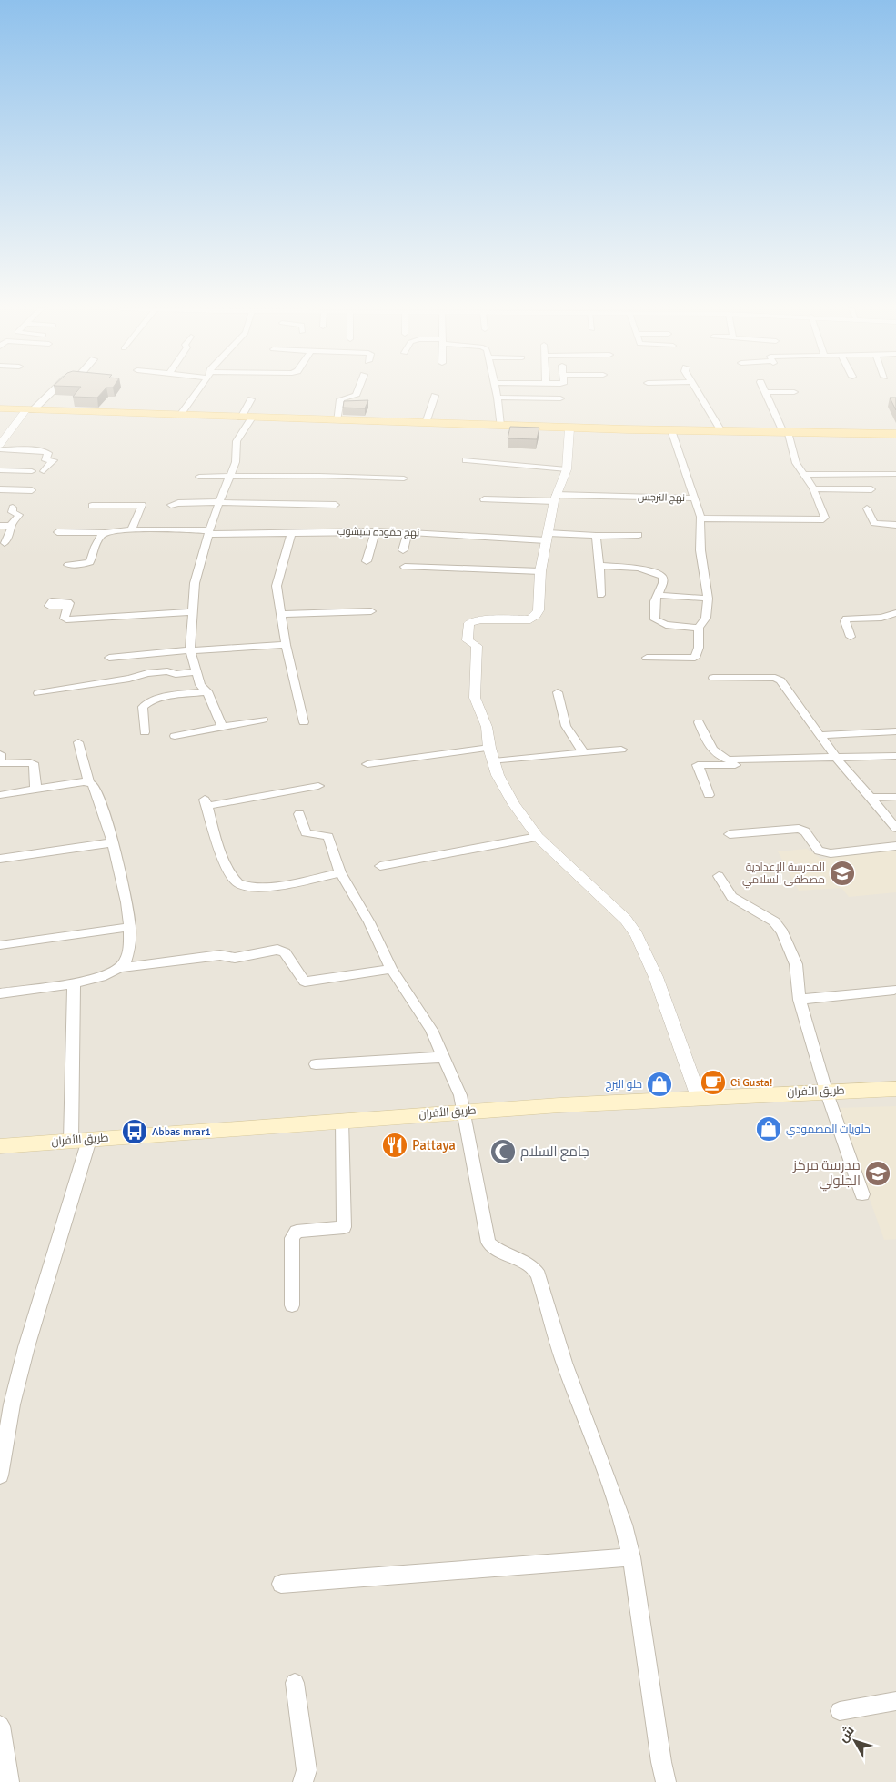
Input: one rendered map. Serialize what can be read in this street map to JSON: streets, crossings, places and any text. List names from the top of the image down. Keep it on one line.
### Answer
{"streets":{"main road":["طريق الأفران"],"street":["نهج النرجس","نهج حمّودة شبشوب"]},"places":{"school or university":["المدرسة الإعدادية مصطفى السلامي","مدرسة مركز الجلولي"],"cafe":["Ci Gusta!"],"shop":["حلو البرج","حلويات المصمودي"],"bus stop":["Abbas mrar1"],"restaurant":["Pattaya"],"mosque":["جامع السلام"]},"north":"top left"}
